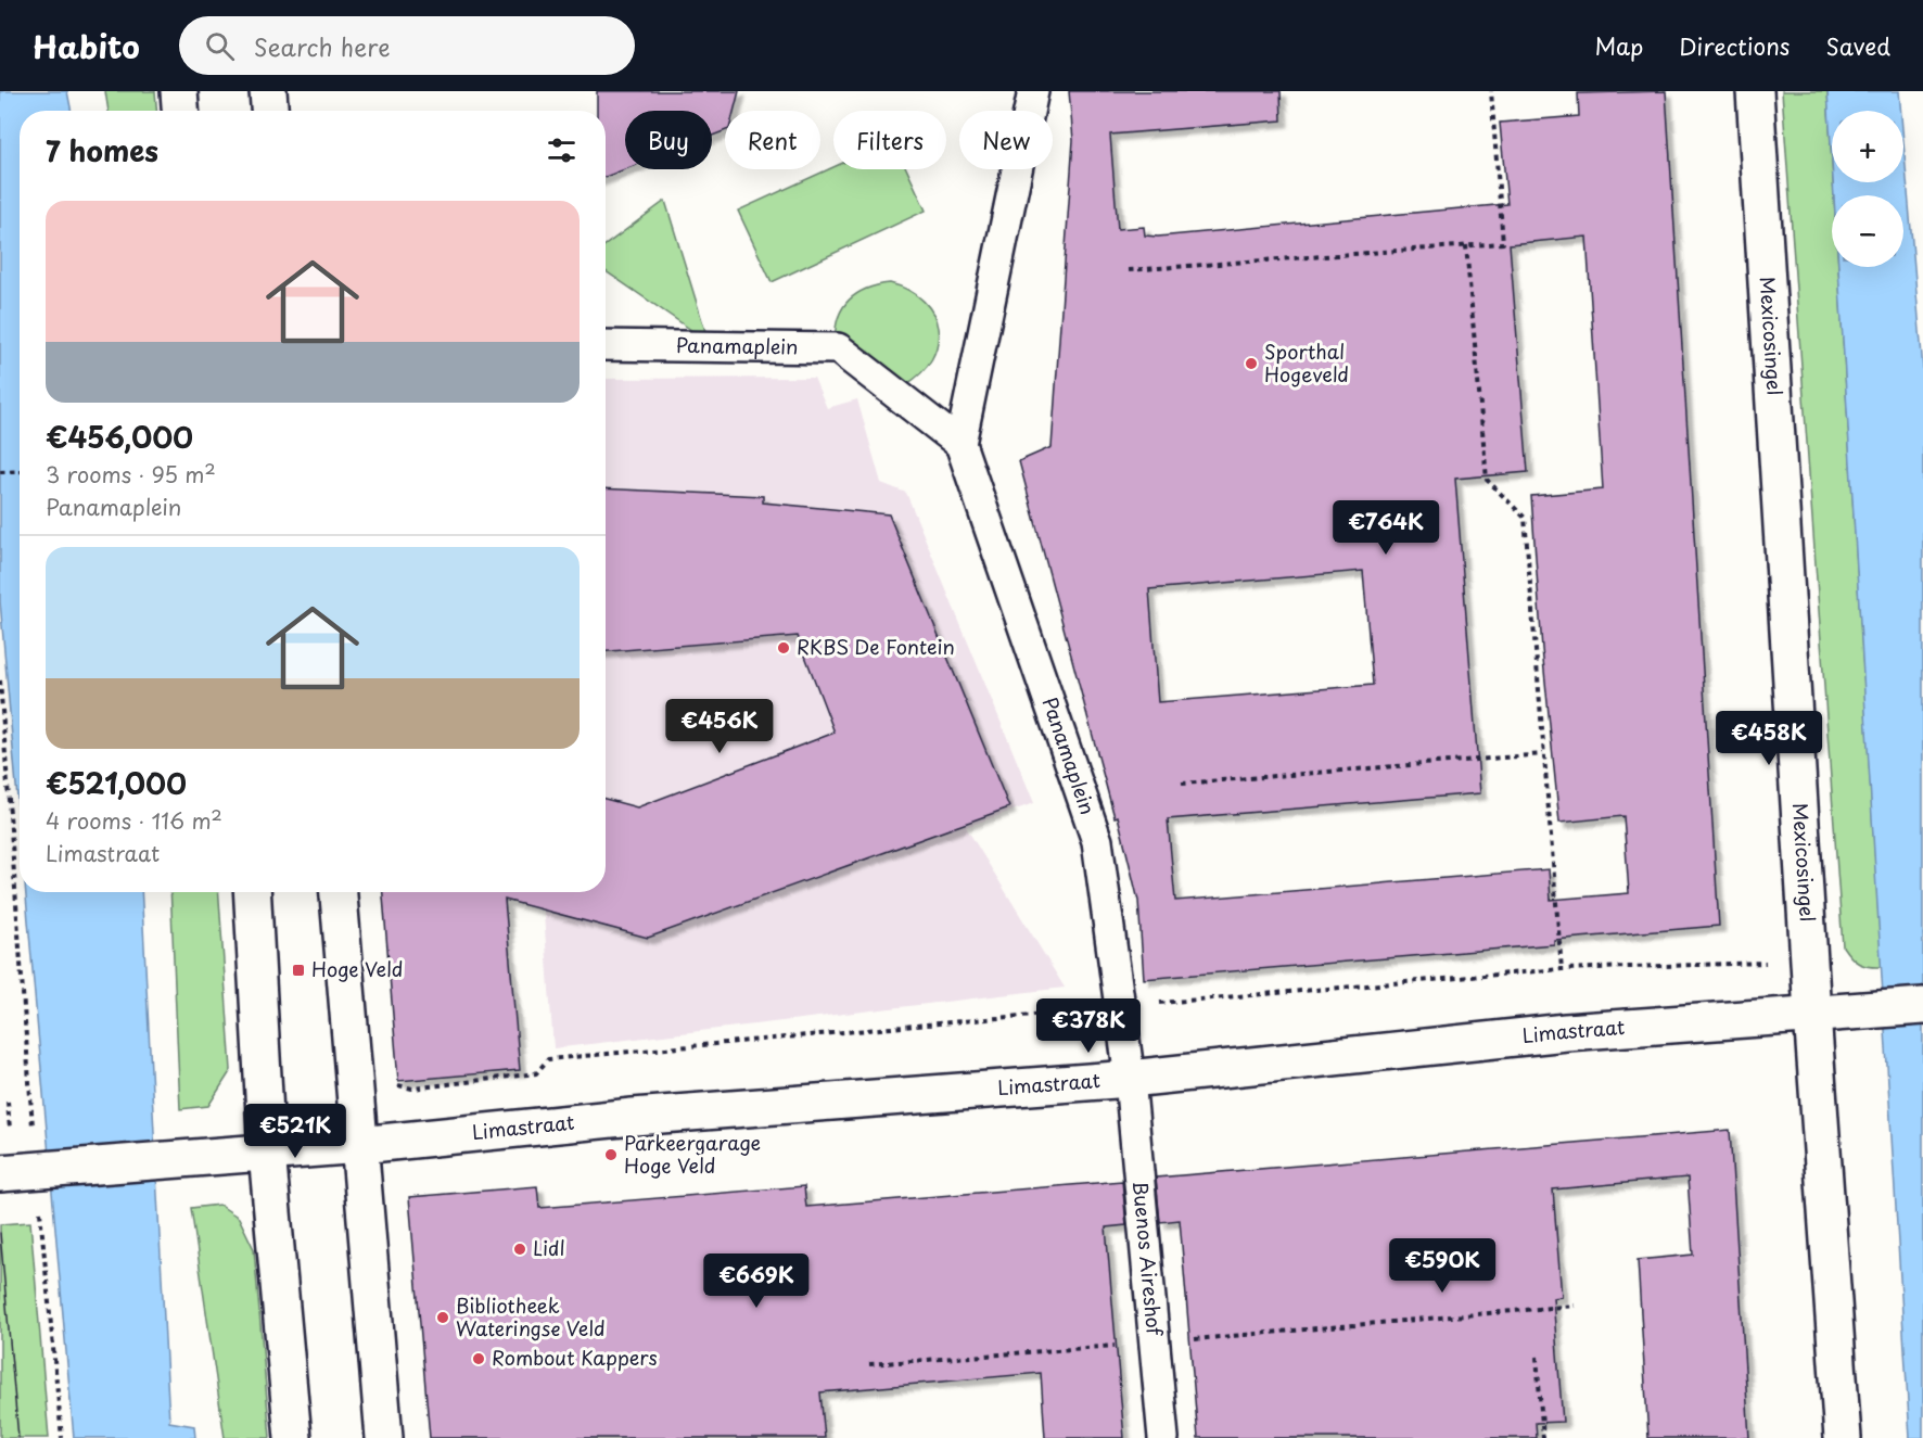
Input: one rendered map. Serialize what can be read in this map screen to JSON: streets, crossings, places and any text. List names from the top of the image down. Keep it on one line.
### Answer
{"streets":{"street":["Mexicosingel","Panamaplein","Limastraat","Buenos Aireshof"]},"crossings":[["Mexicosingel","Limastraat"],["Panamaplein","Limastraat"],["Panamaplein","Buenos Aireshof"],["Limastraat","Buenos Aireshof"]],"places":{"other":["Sporthal Hogeveld","RKBS De Fontein","Parkeergarage Hoge Veld","Lidl","Bibliotheek Wateringse Veld","Rombout Kappers"],"transit":["Hoge Veld"]},"page":{"header":"Habito","search":"Search here","nav":["Map","Directions","Saved"],"map_buttons":["+","−"],"chip":["Buy","Rent","Filters","New"],"heading":"7 homes","list":[{"name":"€456,000","note":"3 rooms · 95 m² · Panamaplein"},{"name":"€521,000","note":"4 rooms · 116 m² · Limastraat"}],"price":["€764K","€456K","€458K","€378K","€521K","€590K","€669K"]}}
